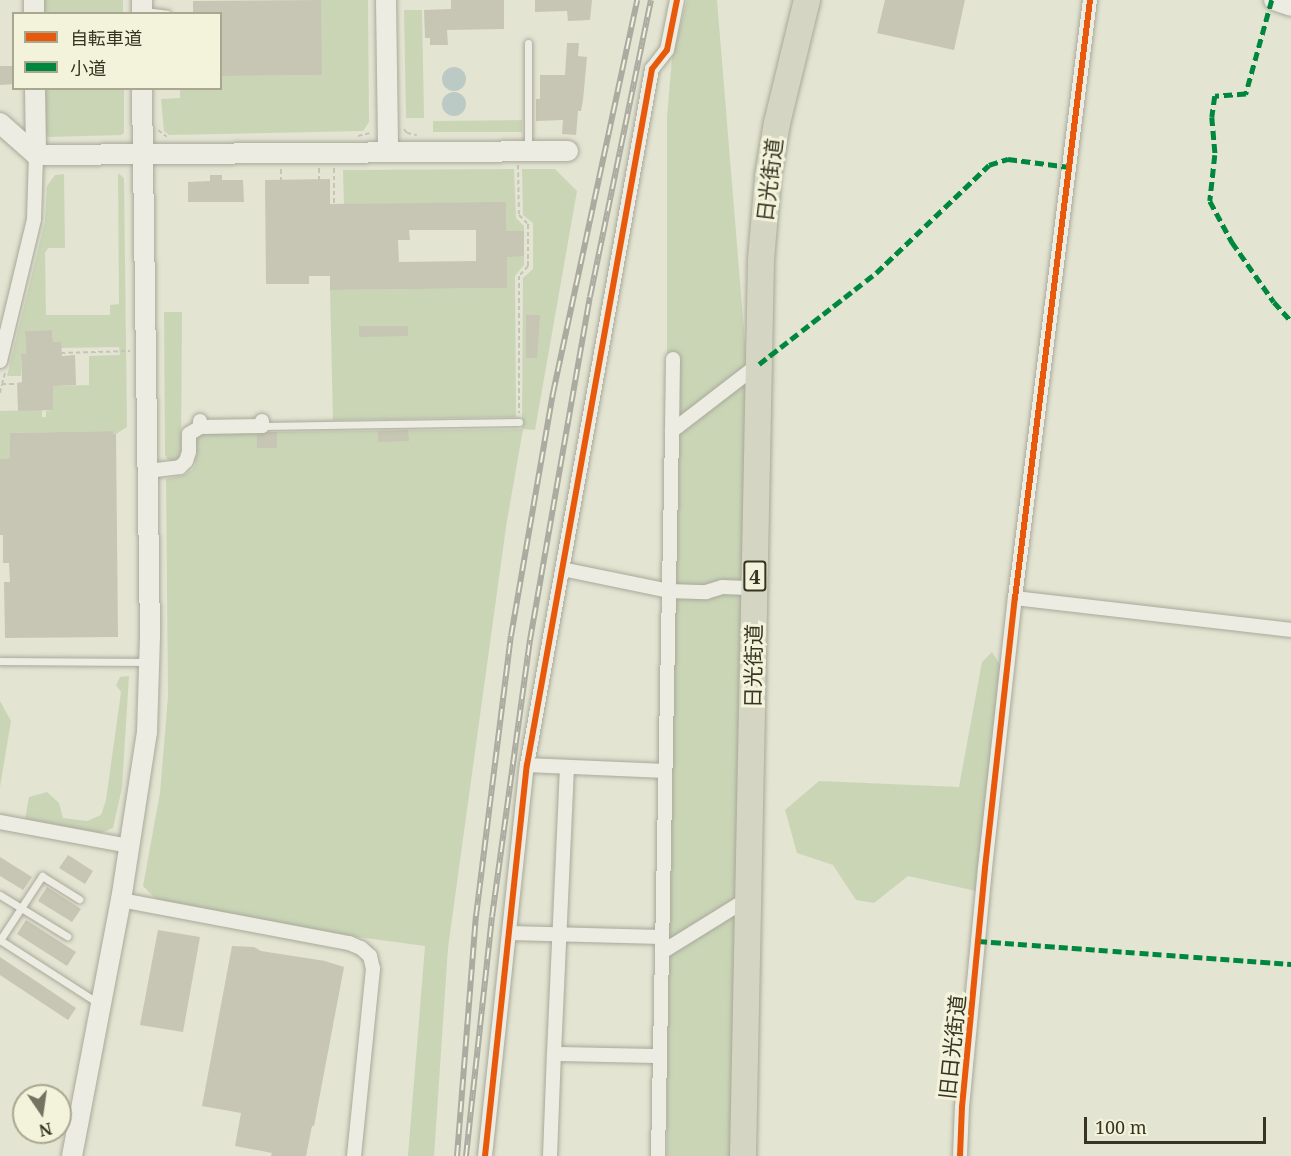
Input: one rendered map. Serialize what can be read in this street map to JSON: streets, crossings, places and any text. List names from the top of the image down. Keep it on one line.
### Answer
{"streets":{"highway":["日光街道","4"],"street":["旧日光街道"]},"legend":["自転車道","小道"],"scale_bar":"100 m","north":"bottom"}
